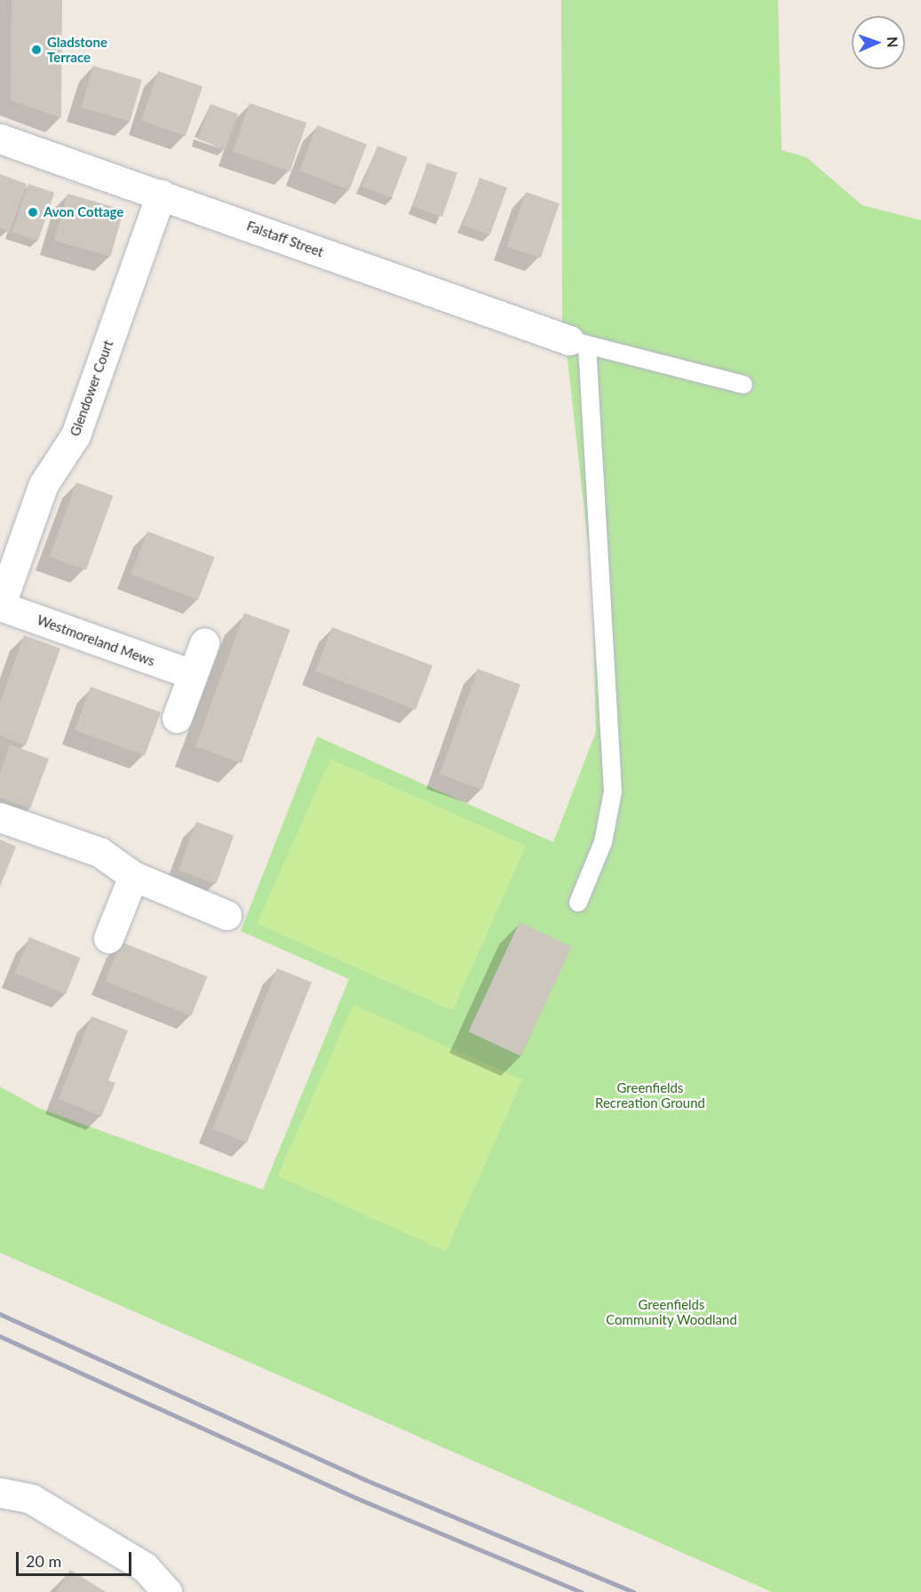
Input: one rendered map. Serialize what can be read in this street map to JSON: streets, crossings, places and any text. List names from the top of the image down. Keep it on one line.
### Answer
{"streets":{"street":["Falstaff Street","Glendower Court","Westmoreland Mews"]},"crossings":[["Falstaff Street","Glendower Court"],["Glendower Court","Westmoreland Mews"]],"parks":["Greenfields Recreation Ground","Greenfields Community Woodland"],"places":["Gladstone Terrace","Avon Cottage"],"scale_bar":"20 m","north":"right"}
